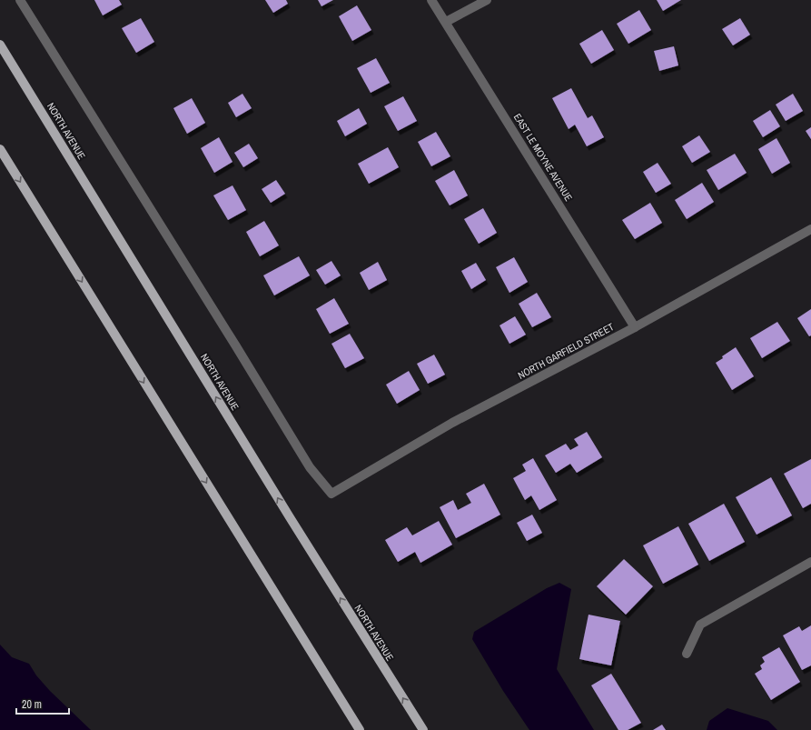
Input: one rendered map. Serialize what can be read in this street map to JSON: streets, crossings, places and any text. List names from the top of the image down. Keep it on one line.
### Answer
{"streets":{"main road":["NORTH AVENUE"],"street":["EAST LE MOYNE AVENUE","NORTH GARFIELD STREET"]},"crossings":[["EAST LE MOYNE AVENUE","NORTH GARFIELD STREET"]],"scale_bar":"20 m"}
